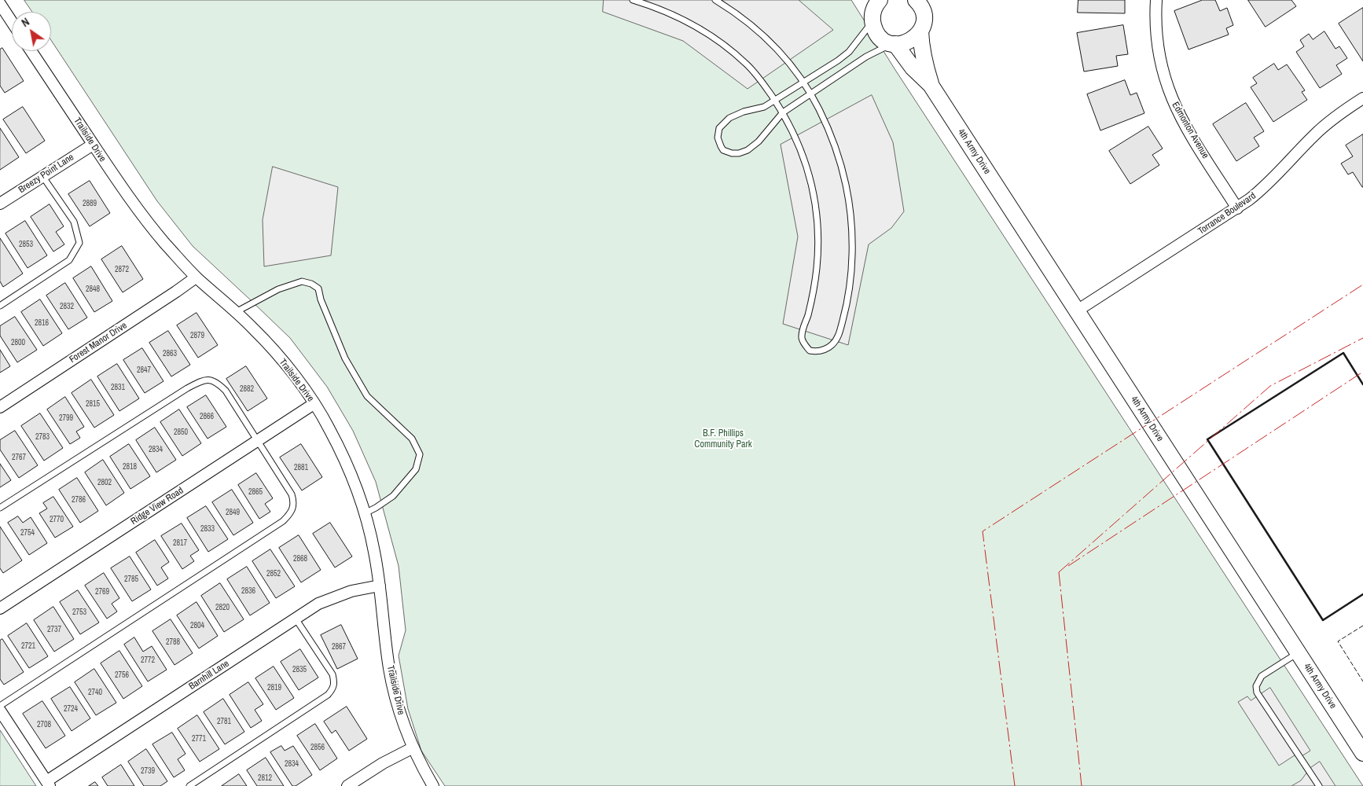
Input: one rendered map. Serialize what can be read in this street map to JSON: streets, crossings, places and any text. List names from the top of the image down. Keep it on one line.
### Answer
{"streets":{"street":["Edmonton Avenue","Trailside Drive","4th Army Drive","Breezy Point Lane","Torrance Boulevard","Forest Manor Drive","Ridge View Road","Barnhill Lane"]},"crossings":[["Edmonton Avenue","Torrance Boulevard"],["Trailside Drive","Breezy Point Lane"],["Trailside Drive","Forest Manor Drive"],["Trailside Drive","Ridge View Road"],["Trailside Drive","Barnhill Lane"],["4th Army Drive","Torrance Boulevard"]],"parks":["B.F. Phillips Community Park"],"house_numbers":["2889","2853","2872","2848","2832","2816","2879","2800","2863","2847","2831","2882","2815","2866","2799","2850","2783","2834","2767","2818","2881","2802","2865","2786","2849","2770","2833","2754","2817","2868","2852","2785","2836","2769","2820","2753","2804","2737","2788","2721","2867","2772","2835","2756","2819","2740","2724","2781","2708","2771","2856","2834","2739","2812"],"north":"top left"}
